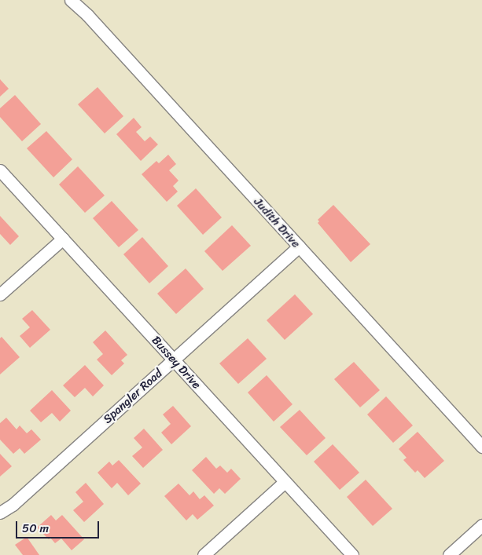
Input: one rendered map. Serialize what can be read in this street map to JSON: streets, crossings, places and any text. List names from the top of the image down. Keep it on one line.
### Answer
{"streets":{"street":["Judith Drive","Bussey Drive","Spangler Road"]},"crossings":[["Judith Drive","Spangler Road"],["Bussey Drive","Spangler Road"]],"scale_bar":"50 m"}
